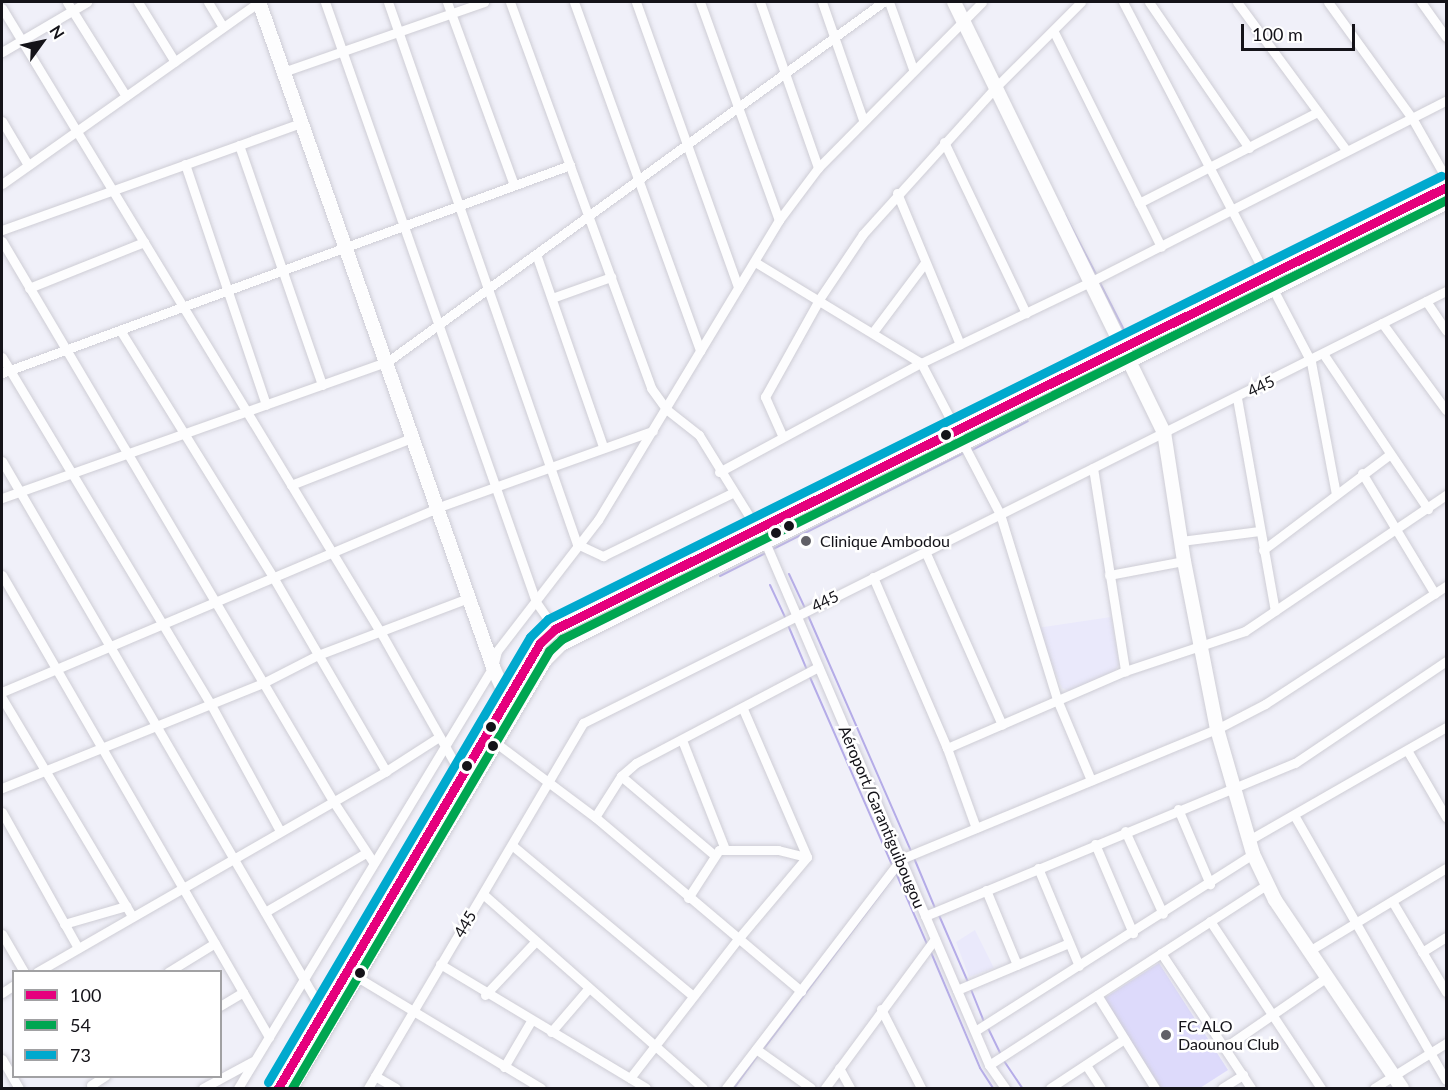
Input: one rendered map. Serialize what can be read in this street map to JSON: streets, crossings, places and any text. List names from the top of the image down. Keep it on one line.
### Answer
{"streets":{"street":["445","Aéroport/Garantiguibougou"]},"crossings":[["445","Aéroport/Garantiguibougou"]],"places":["Clinique Ambodou","FC ALO Daounou Club"],"lines":["transit line 73","transit line 100","transit line 54"],"legend":["100","54","73"],"scale_bar":"100 m","north":"top right"}
